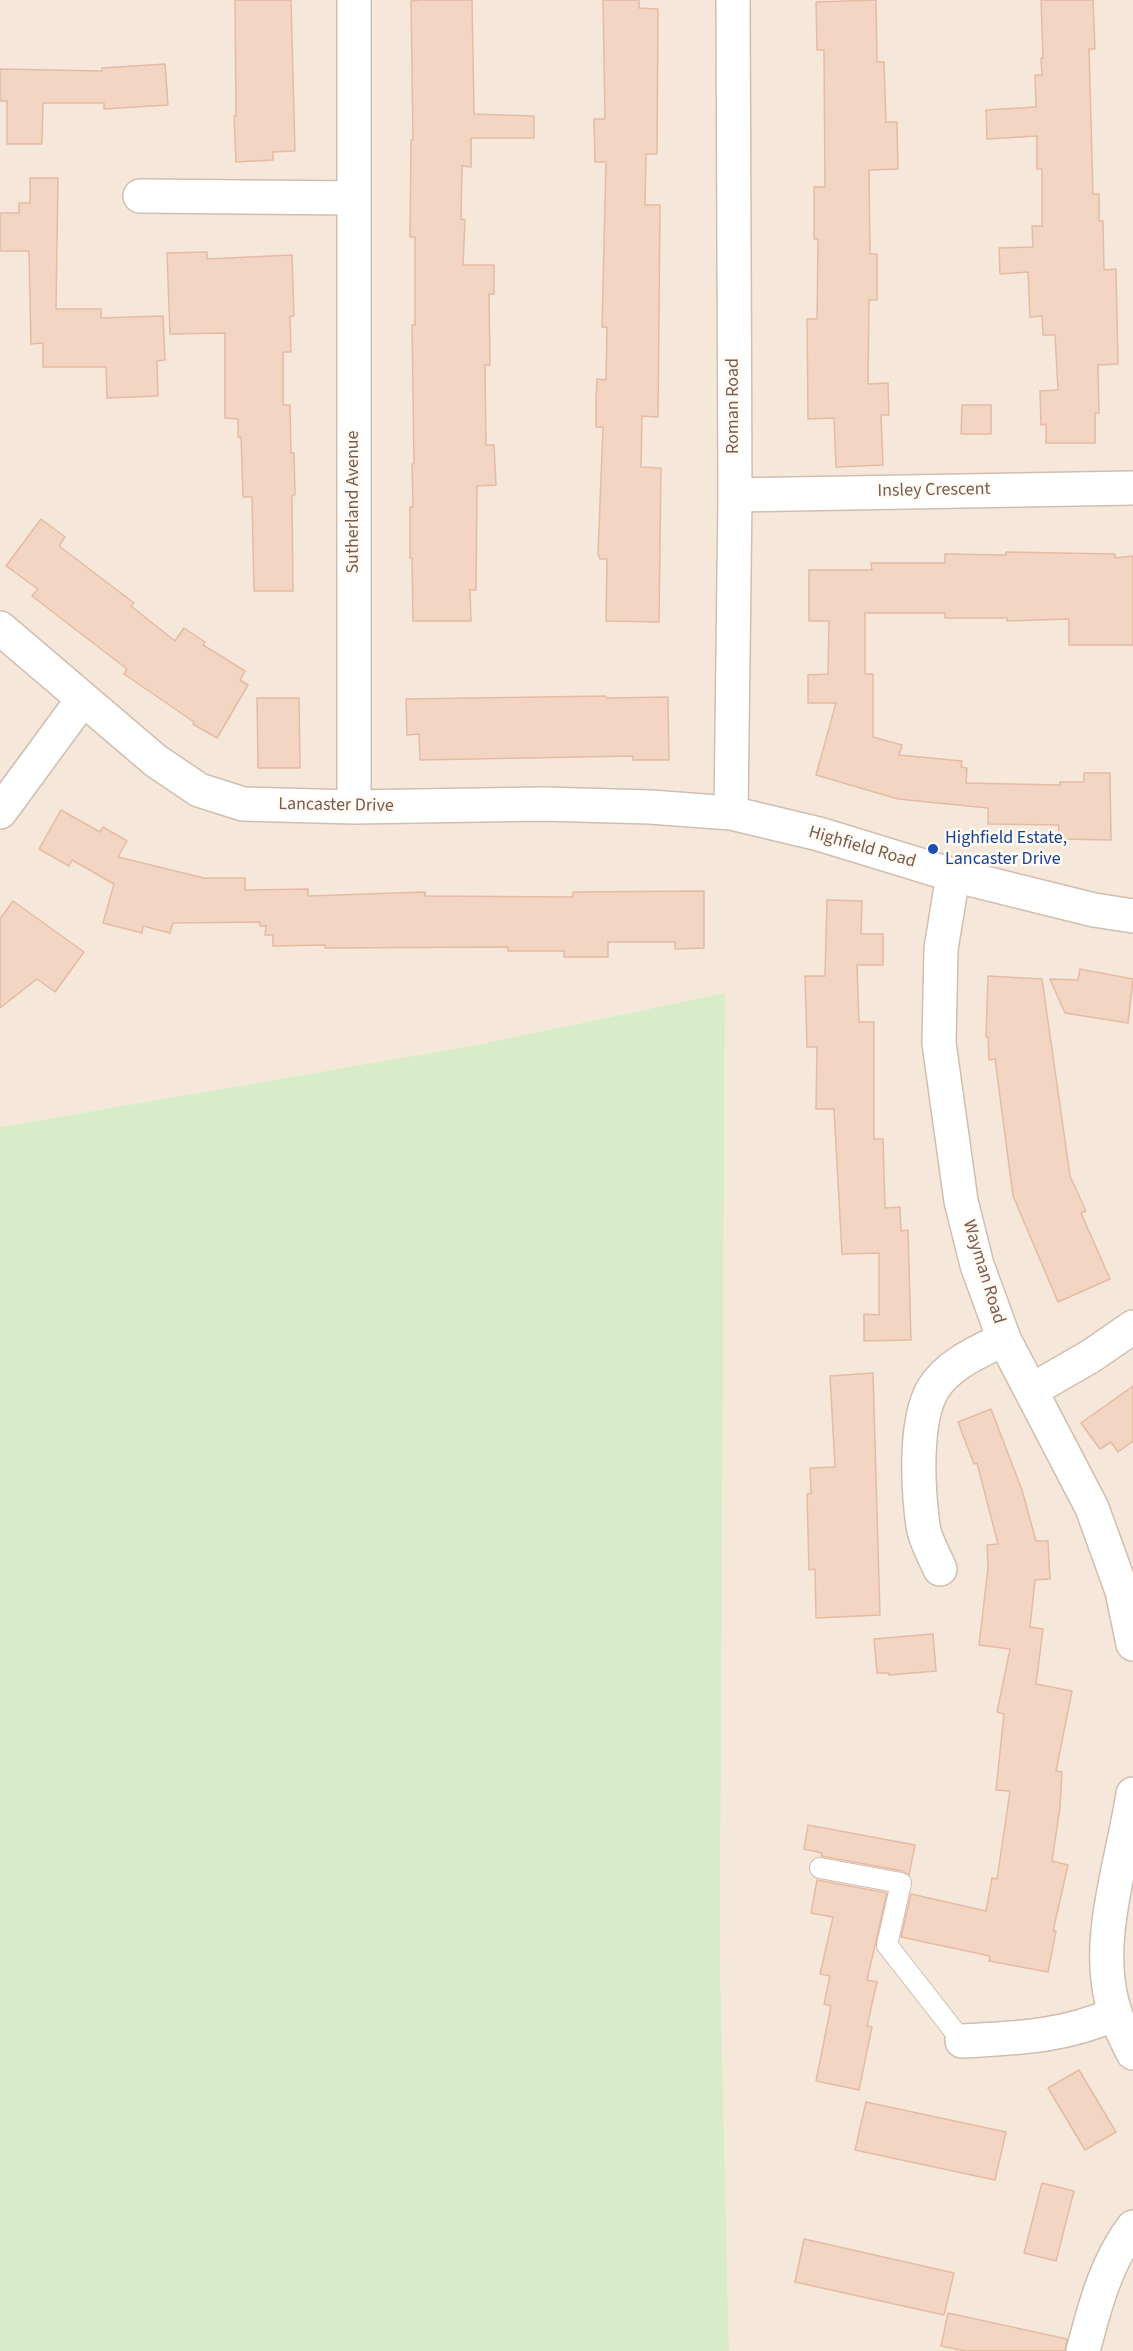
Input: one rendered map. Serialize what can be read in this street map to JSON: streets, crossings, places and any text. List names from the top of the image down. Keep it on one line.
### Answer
{"streets":{"street":["Roman Road","Insley Crescent","Sutherland Avenue","Lancaster Drive","Highfield Road","Wayman Road"]},"crossings":[["Roman Road","Insley Crescent"],["Roman Road","Lancaster Drive"],["Roman Road","Highfield Road"],["Sutherland Avenue","Lancaster Drive"],["Lancaster Drive","Highfield Road"],["Highfield Road","Wayman Road"]],"places":["Highfield Estate, Lancaster Drive"]}
